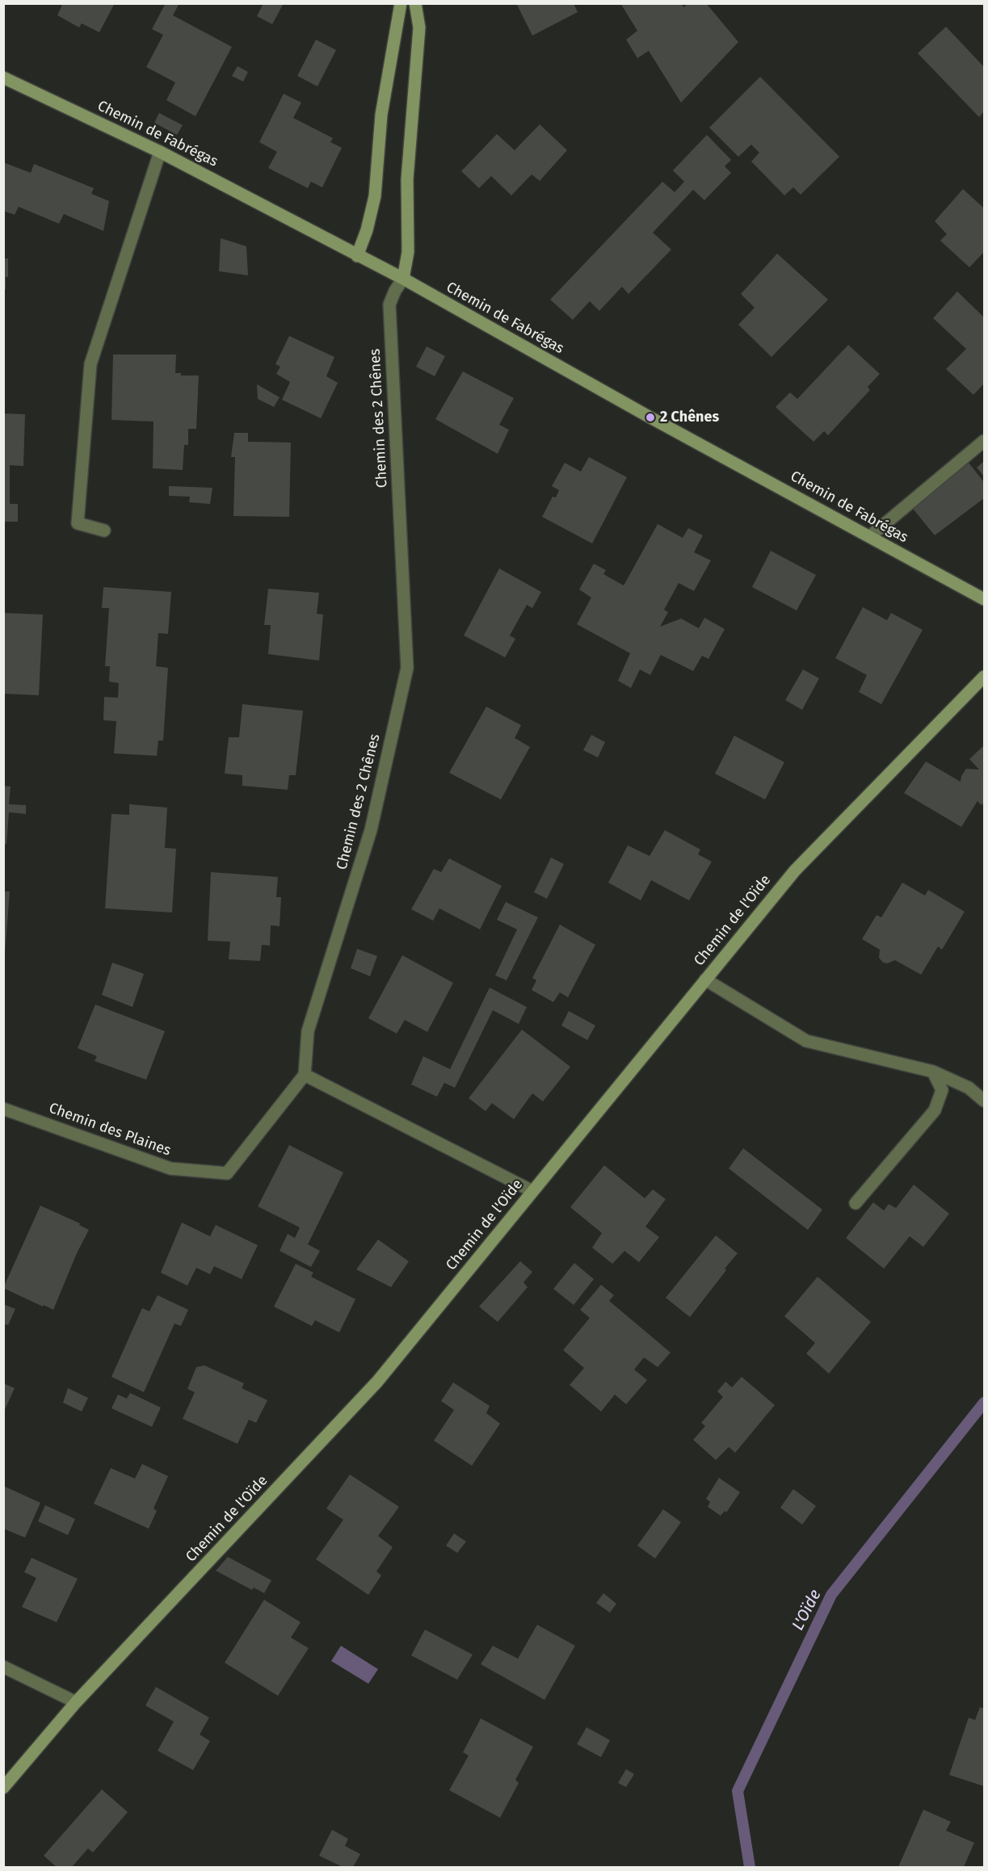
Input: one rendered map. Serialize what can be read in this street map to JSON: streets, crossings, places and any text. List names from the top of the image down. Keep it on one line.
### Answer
{"streets":{"street":["Chemin de Fabrégas","Chemin des 2 Chênes","Chemin de l'Oïde","Chemin des Plaines"]},"crossings":[["Chemin de Fabrégas","Chemin des 2 Chênes"],["Chemin des 2 Chênes","Chemin des Plaines"]],"water":["L'Oïde"],"places":["2 Chênes"]}
